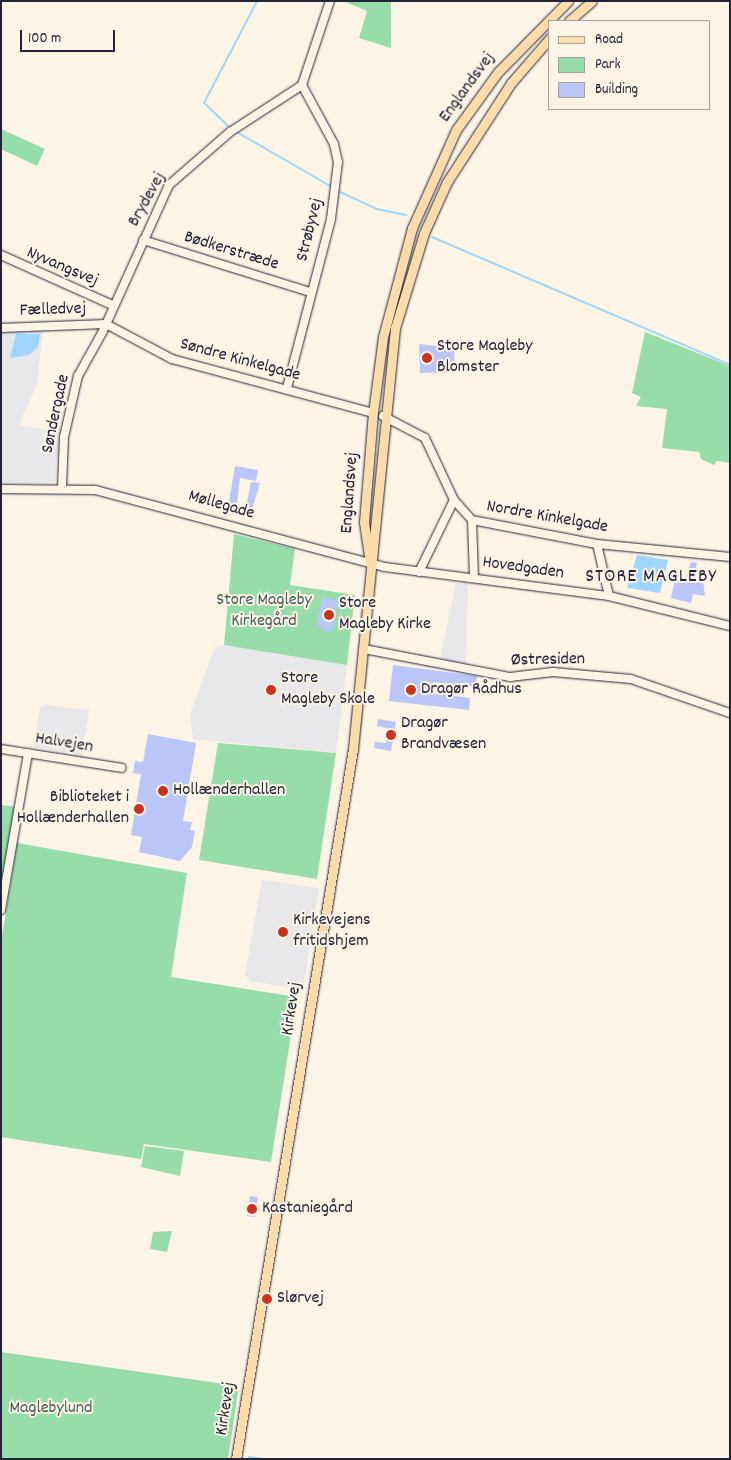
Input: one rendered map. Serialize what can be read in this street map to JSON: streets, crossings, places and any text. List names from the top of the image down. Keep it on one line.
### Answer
{"streets":{"main road":["Englandsvej","Kirkevej"],"street":["Brydevej","Strøbyvej","Bødkerstræde","Nyvangsvej","Fælledvej","Søndre Kinkelgade","Søndergade","Møllegade","Nordre Kinkelgade","Hovedgaden","Østresiden","Halvejen"]},"crossings":[["Englandsvej","Søndre Kinkelgade"],["Englandsvej","Møllegade"],["Englandsvej","Nordre Kinkelgade"],["Englandsvej","Hovedgaden"],["Englandsvej","Kirkevej"],["Brydevej","Strøbyvej"],["Brydevej","Bødkerstræde"],["Brydevej","Nyvangsvej"],["Brydevej","Fælledvej"],["Brydevej","Søndre Kinkelgade"],["Brydevej","Søndergade"],["Strøbyvej","Bødkerstræde"],["Strøbyvej","Søndre Kinkelgade"],["Fælledvej","Søndre Kinkelgade"],["Fælledvej","Søndergade"],["Søndre Kinkelgade","Søndergade"],["Søndergade","Møllegade"],["Møllegade","Hovedgaden"],["Møllegade","Kirkevej"],["Hovedgaden","Kirkevej"],["Østresiden","Kirkevej"]],"districts":["STORE MAGLEBY"],"parks":["Store Magleby Kirkegård","Maglebylund"],"places":["Store Magleby Blomster","Store Magleby Kirke","Store Magleby Skole","Dragør Rådhus","Dragør Brandvæsen","Hollænderhallen","Biblioteket i Hollænderhallen","Kirkevejens fritidshjem","Kastaniegård","Slørvej"],"legend":["Road","Park","Building"],"scale_bar":"100 m"}
